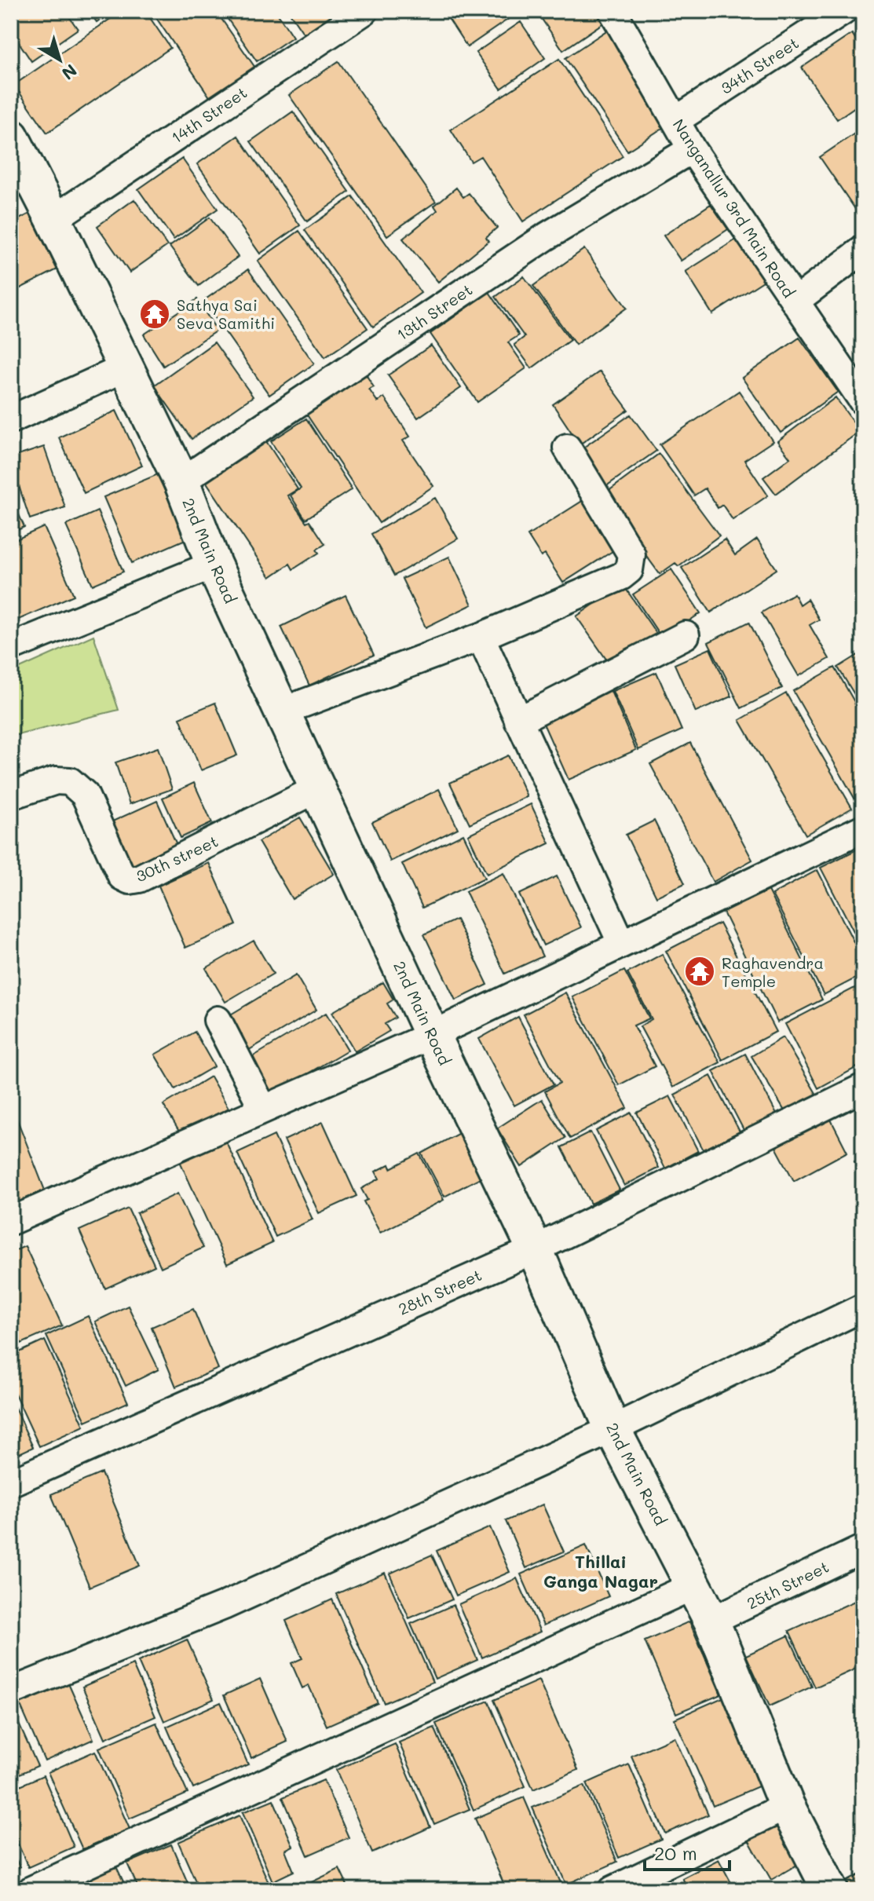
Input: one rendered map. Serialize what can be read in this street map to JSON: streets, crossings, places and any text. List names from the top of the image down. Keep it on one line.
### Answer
{"streets":{"street":["34th Street","14th Street","Nanganallur 3rd Main Road","13th Street","2nd Main Road","30th street","28th Street","25th Street"]},"crossings":[["34th Street","Nanganallur 3rd Main Road"],["14th Street","2nd Main Road"],["Nanganallur 3rd Main Road","13th Street"],["13th Street","2nd Main Road"],["2nd Main Road","30th street"],["2nd Main Road","28th Street"],["2nd Main Road","25th Street"]],"districts":["Thillai Ganga Nagar"],"places":{"temple":["Sathya Sai Seva Samithi","Raghavendra Temple"]},"scale_bar":"20 m","north":"bottom right"}
